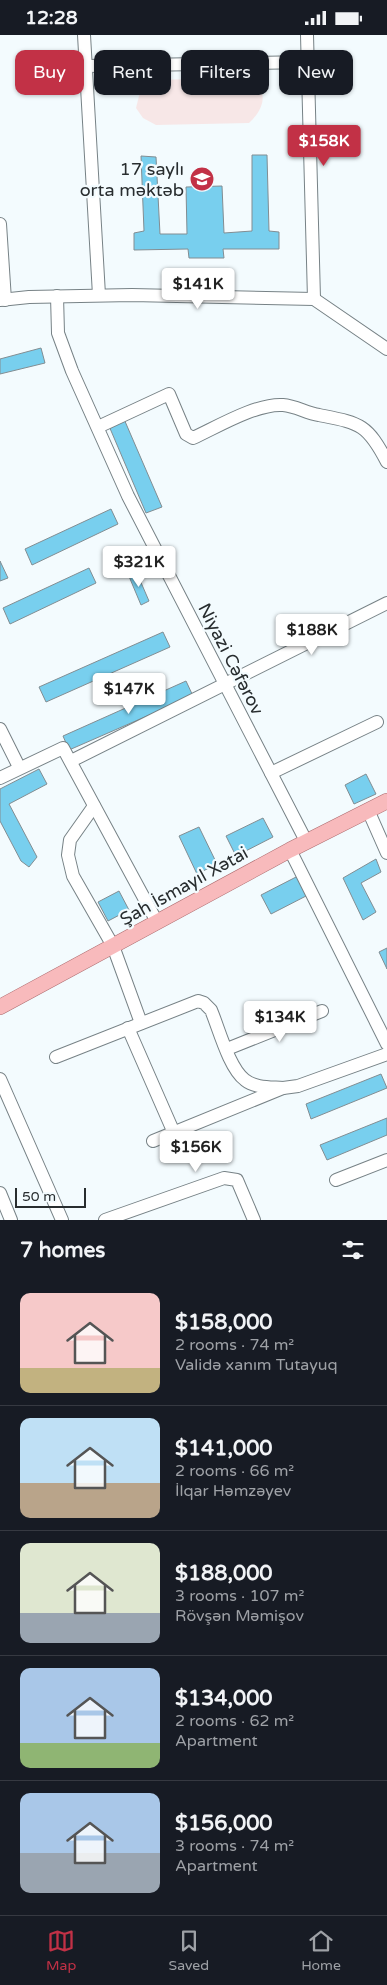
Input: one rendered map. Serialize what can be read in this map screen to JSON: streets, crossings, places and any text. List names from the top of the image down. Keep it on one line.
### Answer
{"streets":{"main road":["Şah İsmayıl Xətai"],"street":["Niyazi Cəfərov"]},"crossings":[["Niyazi Cəfərov","Şah İsmayıl Xətai"]],"places":{"school or university":["17 saylı orta məktəb"]},"scale_bar":"50 m","page":{"status":"12:28","chip":["Buy","Rent","Filters","New"],"price":["$158K","$141K","$321K","$188K","$147K","$134K","$156K"],"scale":"50 m","heading":"7 homes","list":[{"name":"$158,000","note":"2 rooms · 74 m² · Validə xanım Tutayuq"},{"name":"$141,000","note":"2 rooms · 66 m² · İlqar Həmzəyev"},{"name":"$188,000","note":"3 rooms · 107 m² · Rövşən Məmişov"},{"name":"$134,000","note":"2 rooms · 62 m² · Apartment"},{"name":"$156,000","note":"3 rooms · 74 m² · Apartment"}],"tabs":["Map","Saved","Home"]}}
